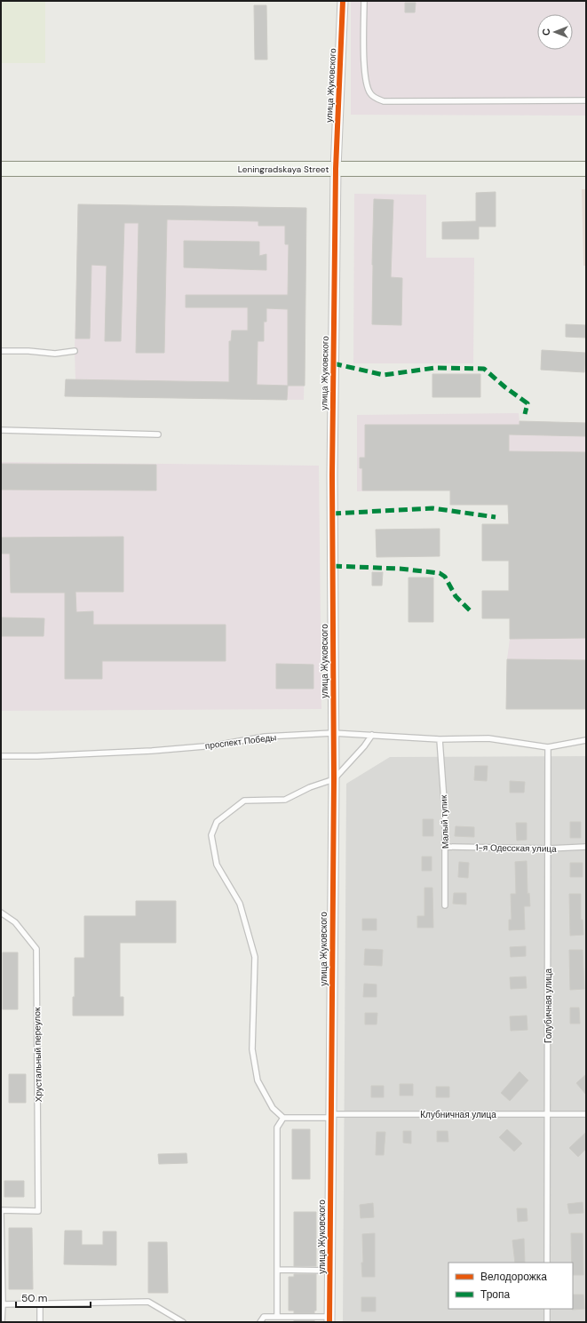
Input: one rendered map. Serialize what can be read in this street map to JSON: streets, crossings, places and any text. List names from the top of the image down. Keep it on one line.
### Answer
{"streets":{"main road":["Leningradskaya Street"],"street":["улица Жуковского"],"lane":["проспект Победы","Малый тупик","1-я Одесская улица","Голубичная улица","Хрустальный переулок","Клубничная улица"]},"crossings":[["улица Жуковского","Leningradskaya Street"],["улица Жуковского","проспект Победы"],["улица Жуковского","Клубничная улица"],["проспект Победы","Малый тупик"],["проспект Победы","Голубичная улица"],["Малый тупик","1-я Одесская улица"],["1-я Одесская улица","Голубичная улица"],["Голубичная улица","Клубничная улица"]],"legend":["Велодорожка","Тропа"],"scale_bar":"50 m","north":"left"}
